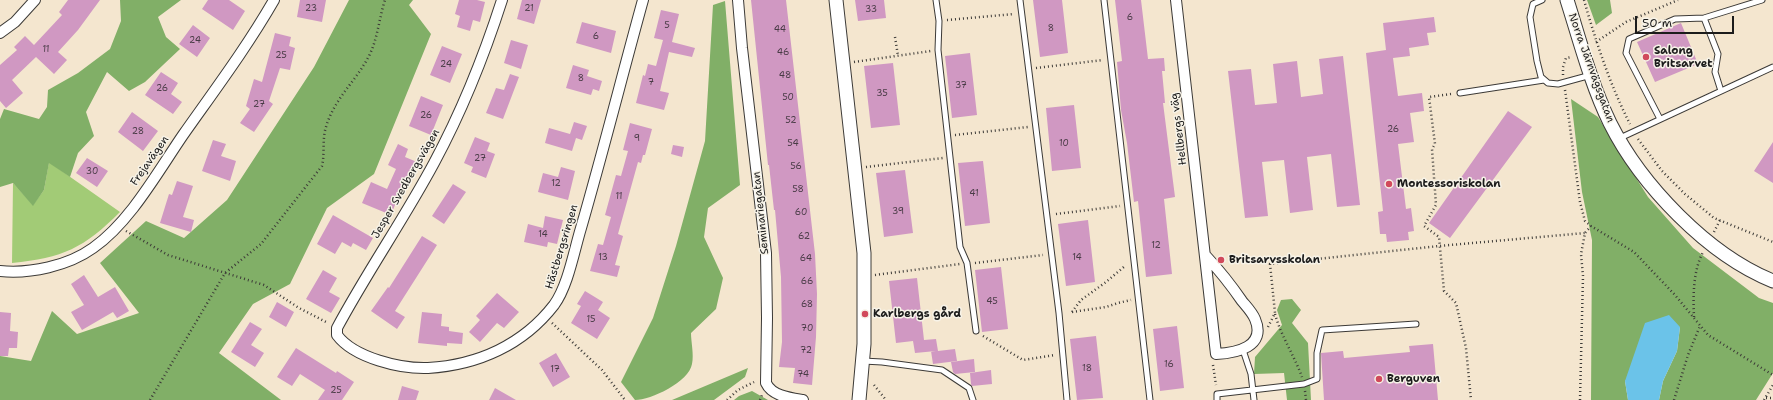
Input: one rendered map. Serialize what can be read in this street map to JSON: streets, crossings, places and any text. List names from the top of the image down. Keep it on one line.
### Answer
{"streets":{"street":["Norra Järnvägsgatan","Hellbergs väg","Frejavägen","Jesper Svedbergsvägen","Seminariegatan","Hästbergsringen"]},"crossings":[["Jesper Svedbergsvägen","Hästbergsringen"]],"places":["Salong Britsarvet","Montessoriskolan","Britsarvsskolan","Karlbergs gård","Berguven"],"house_numbers":["23","21","33","6","5","8","44","6","24","11","46","25","24","48","8","7","37","26","35","50","27","26","52","26","28","9","54","10","27","56","30","12","58","41","11","39","60","14","62","12","13","14","64","66","45","68","15","70","72","16","18","17","74","25"],"scale_bar":"50 m"}
